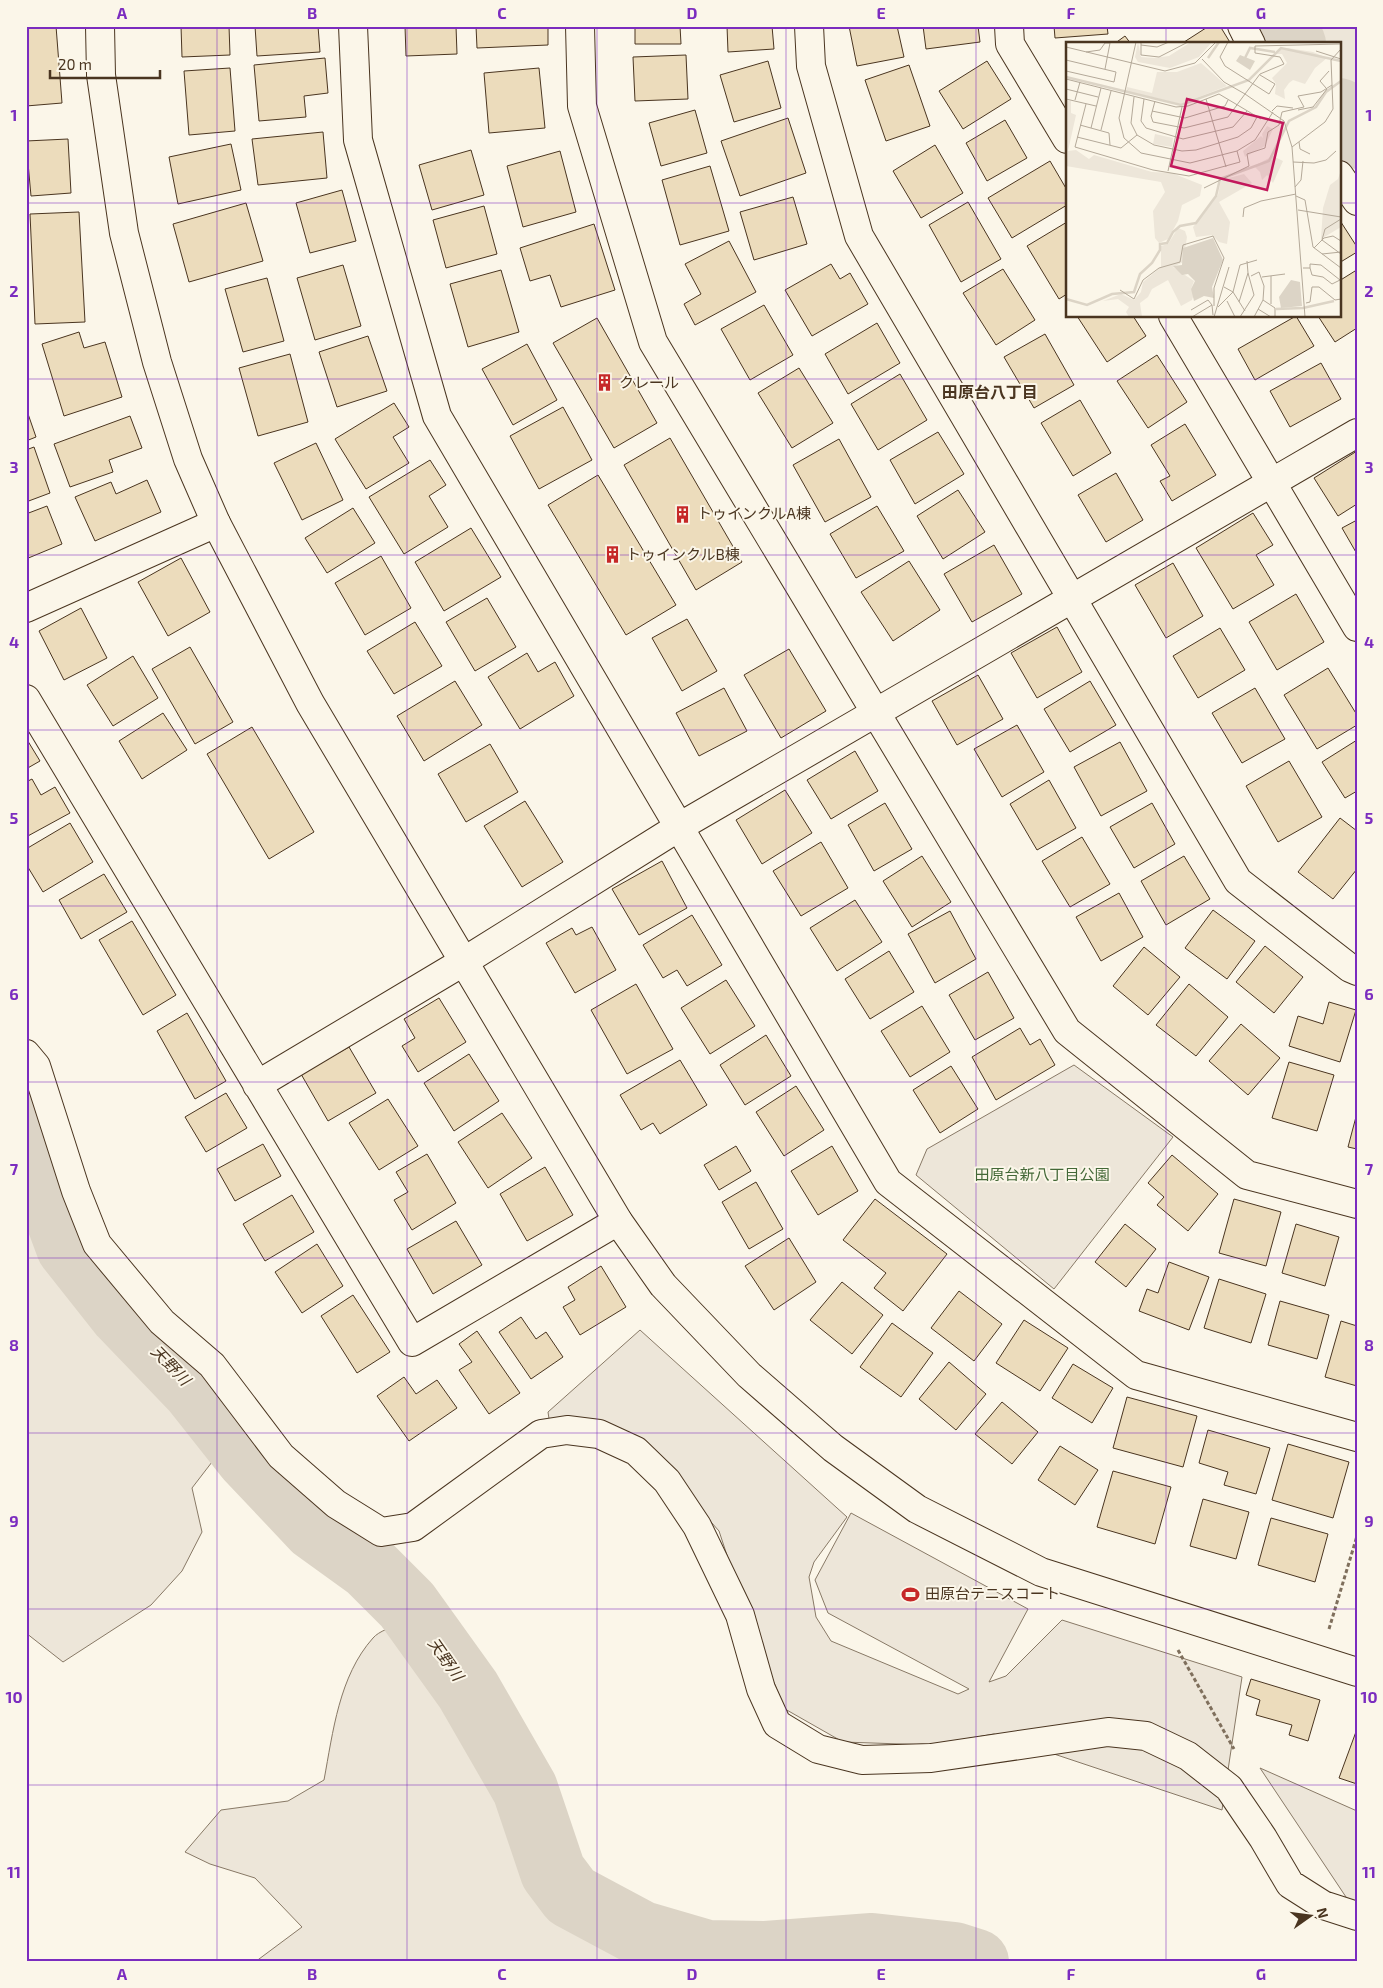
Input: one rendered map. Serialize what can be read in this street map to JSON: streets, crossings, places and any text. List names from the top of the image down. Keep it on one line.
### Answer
{"districts":["田原台八丁目"],"water":["天野川"],"parks":["田原台新八丁目公園"],"places":{"building":["クレール","トゥインクルA棟","トゥインクルB棟"],"sports":["田原台テニスコート"]},"scale_bar":"20 m","north":"right","grid":{"columns":["A","B","C","D","E","F","G"],"rows":["1","2","3","4","5","6","7","8","9","10","11"]}}
